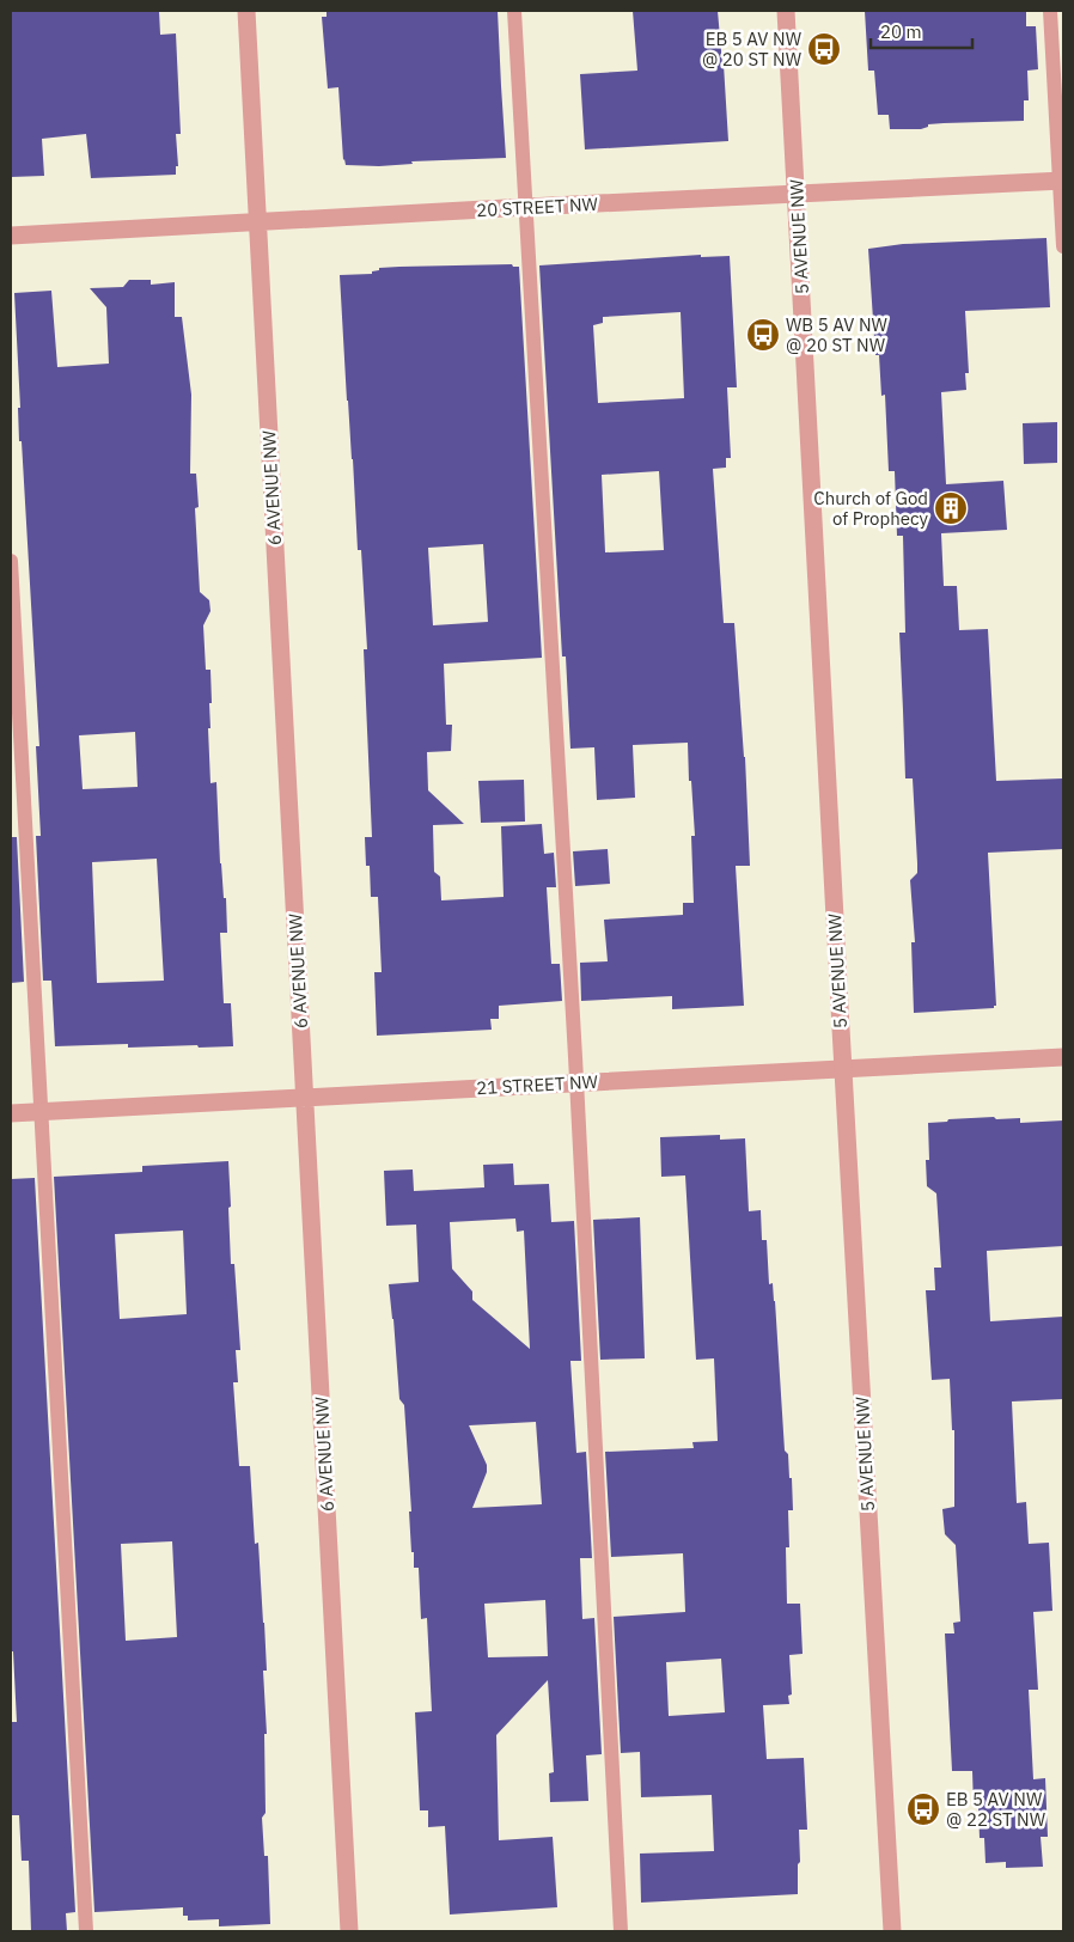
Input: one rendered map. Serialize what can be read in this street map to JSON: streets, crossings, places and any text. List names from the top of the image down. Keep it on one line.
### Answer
{"streets":{"street":["20 STREET NW","5 AVENUE NW","6 AVENUE NW","21 STREET NW"]},"crossings":[["20 STREET NW","5 AVENUE NW"],["20 STREET NW","6 AVENUE NW"],["5 AVENUE NW","21 STREET NW"],["6 AVENUE NW","21 STREET NW"]],"places":{"bus stop":["EB 5 AV NW @ 20 ST NW","WB 5 AV NW @ 20 ST NW","EB 5 AV NW @ 22 ST NW"],"building":["Church of God of Prophecy"]},"scale_bar":"20 m"}
